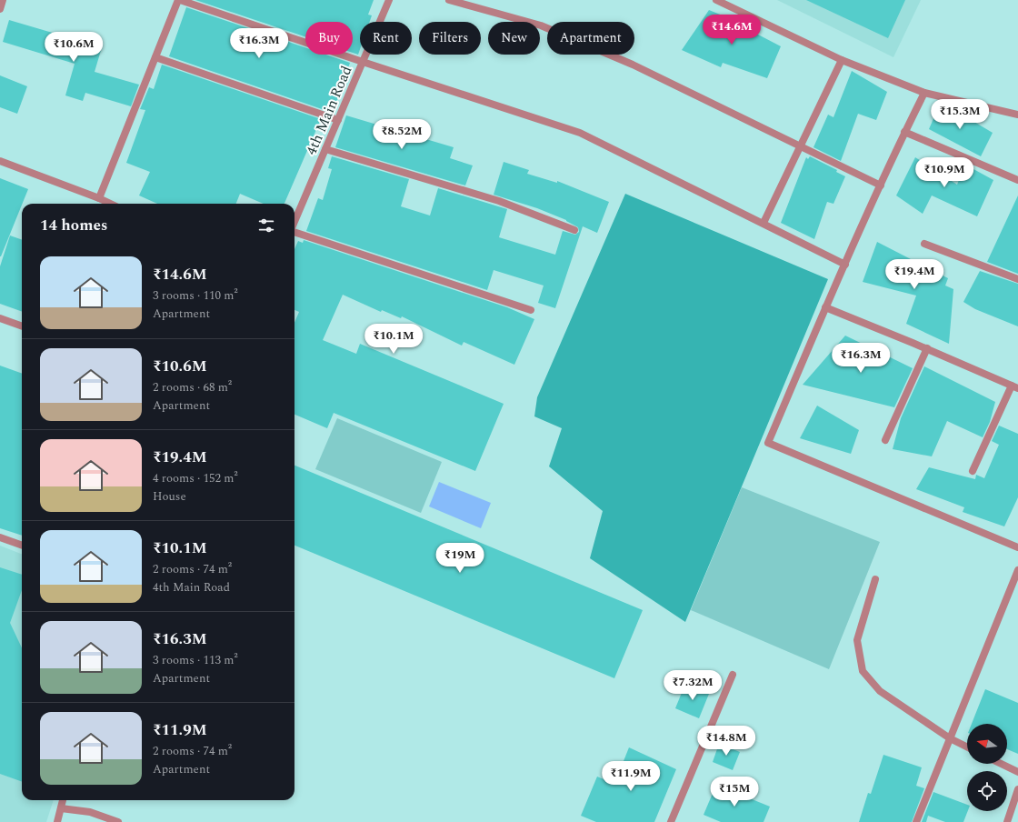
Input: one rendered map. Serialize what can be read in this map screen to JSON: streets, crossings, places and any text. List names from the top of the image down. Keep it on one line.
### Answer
{"streets":{"street":["4th Main Road"]},"north":"left","page":{"price":["₹14.6M","₹16.3M","₹10.6M","₹15.3M","₹8.52M","₹10.9M","₹19.4M","₹10.1M","₹16.3M","₹19M","₹7.32M","₹14.8M","₹11.9M","₹15M"],"chip":["Buy","Rent","Filters","New","Apartment"],"heading":"14 homes","list":[{"name":"₹14.6M","note":"3 rooms · 110 m² · Apartment"},{"name":"₹10.6M","note":"2 rooms · 68 m² · Apartment"},{"name":"₹19.4M","note":"4 rooms · 152 m² · House"},{"name":"₹10.1M","note":"2 rooms · 74 m² · 4th Main Road"},{"name":"₹16.3M","note":"3 rooms · 113 m² · Apartment"},{"name":"₹11.9M","note":"2 rooms · 74 m² · Apartment"}]}}
